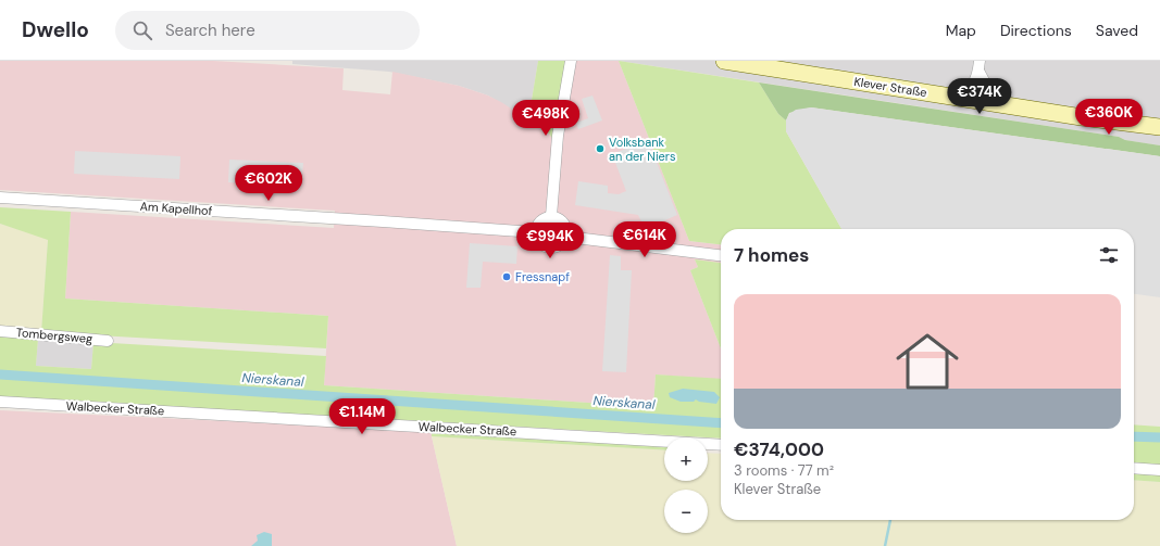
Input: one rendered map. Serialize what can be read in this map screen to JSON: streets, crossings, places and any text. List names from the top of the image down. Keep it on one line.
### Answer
{"streets":{"main road":["Klever Straße"],"street":["Am Kapellhof","Tombergsweg","Walbecker Straße"]},"water":["Nierskanal"],"places":["Volksbank an der Niers","Fressnapf"],"page":{"header":"Dwello","search":"Search here","nav":["Map","Directions","Saved"],"price":["€374K","€360K","€498K","€602K","€614K","€994K","€1.14M"],"heading":"7 homes","list":[{"name":"€374,000","note":"3 rooms · 77 m² · Klever Straße"}],"map_buttons":["+","−"]}}
